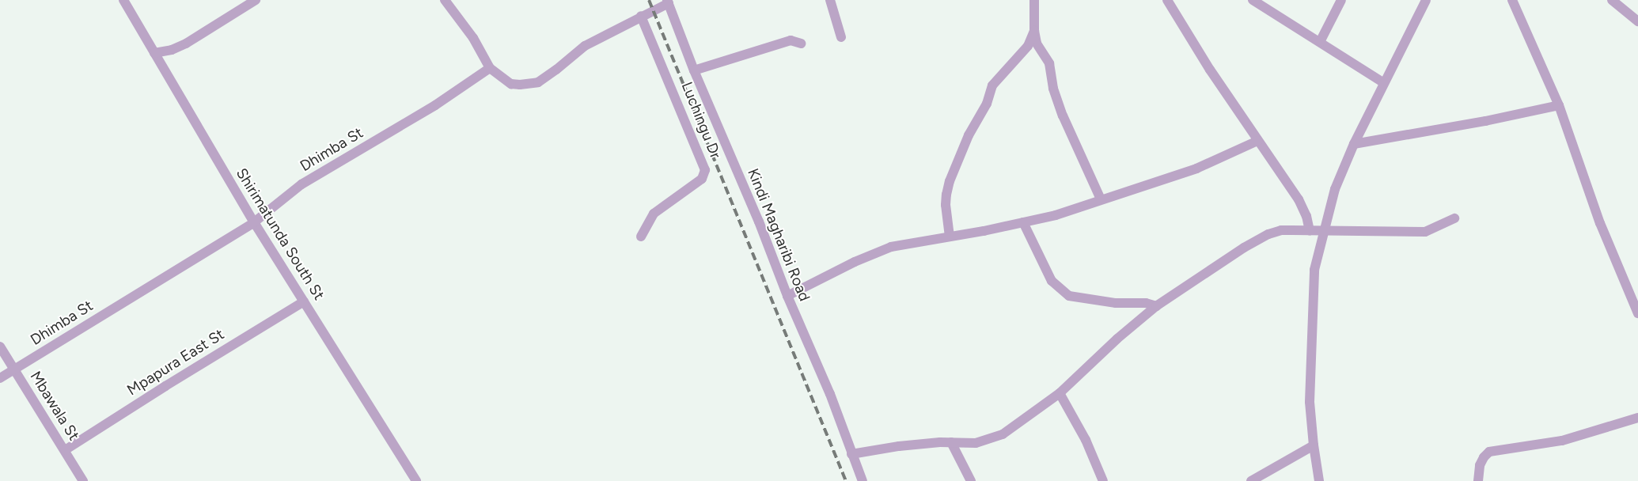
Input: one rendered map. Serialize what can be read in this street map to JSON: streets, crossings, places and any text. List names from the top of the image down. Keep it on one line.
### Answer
{"streets":{"street":["Luchingu Dr","Dhimba St","Shirimatunda South St","Kindi Magharibi Road","Mpapura East St","Mbawala St"]},"crossings":[["Dhimba St","Shirimatunda South St"],["Dhimba St","Mbawala St"],["Shirimatunda South St","Mpapura East St"],["Mpapura East St","Mbawala St"]]}
